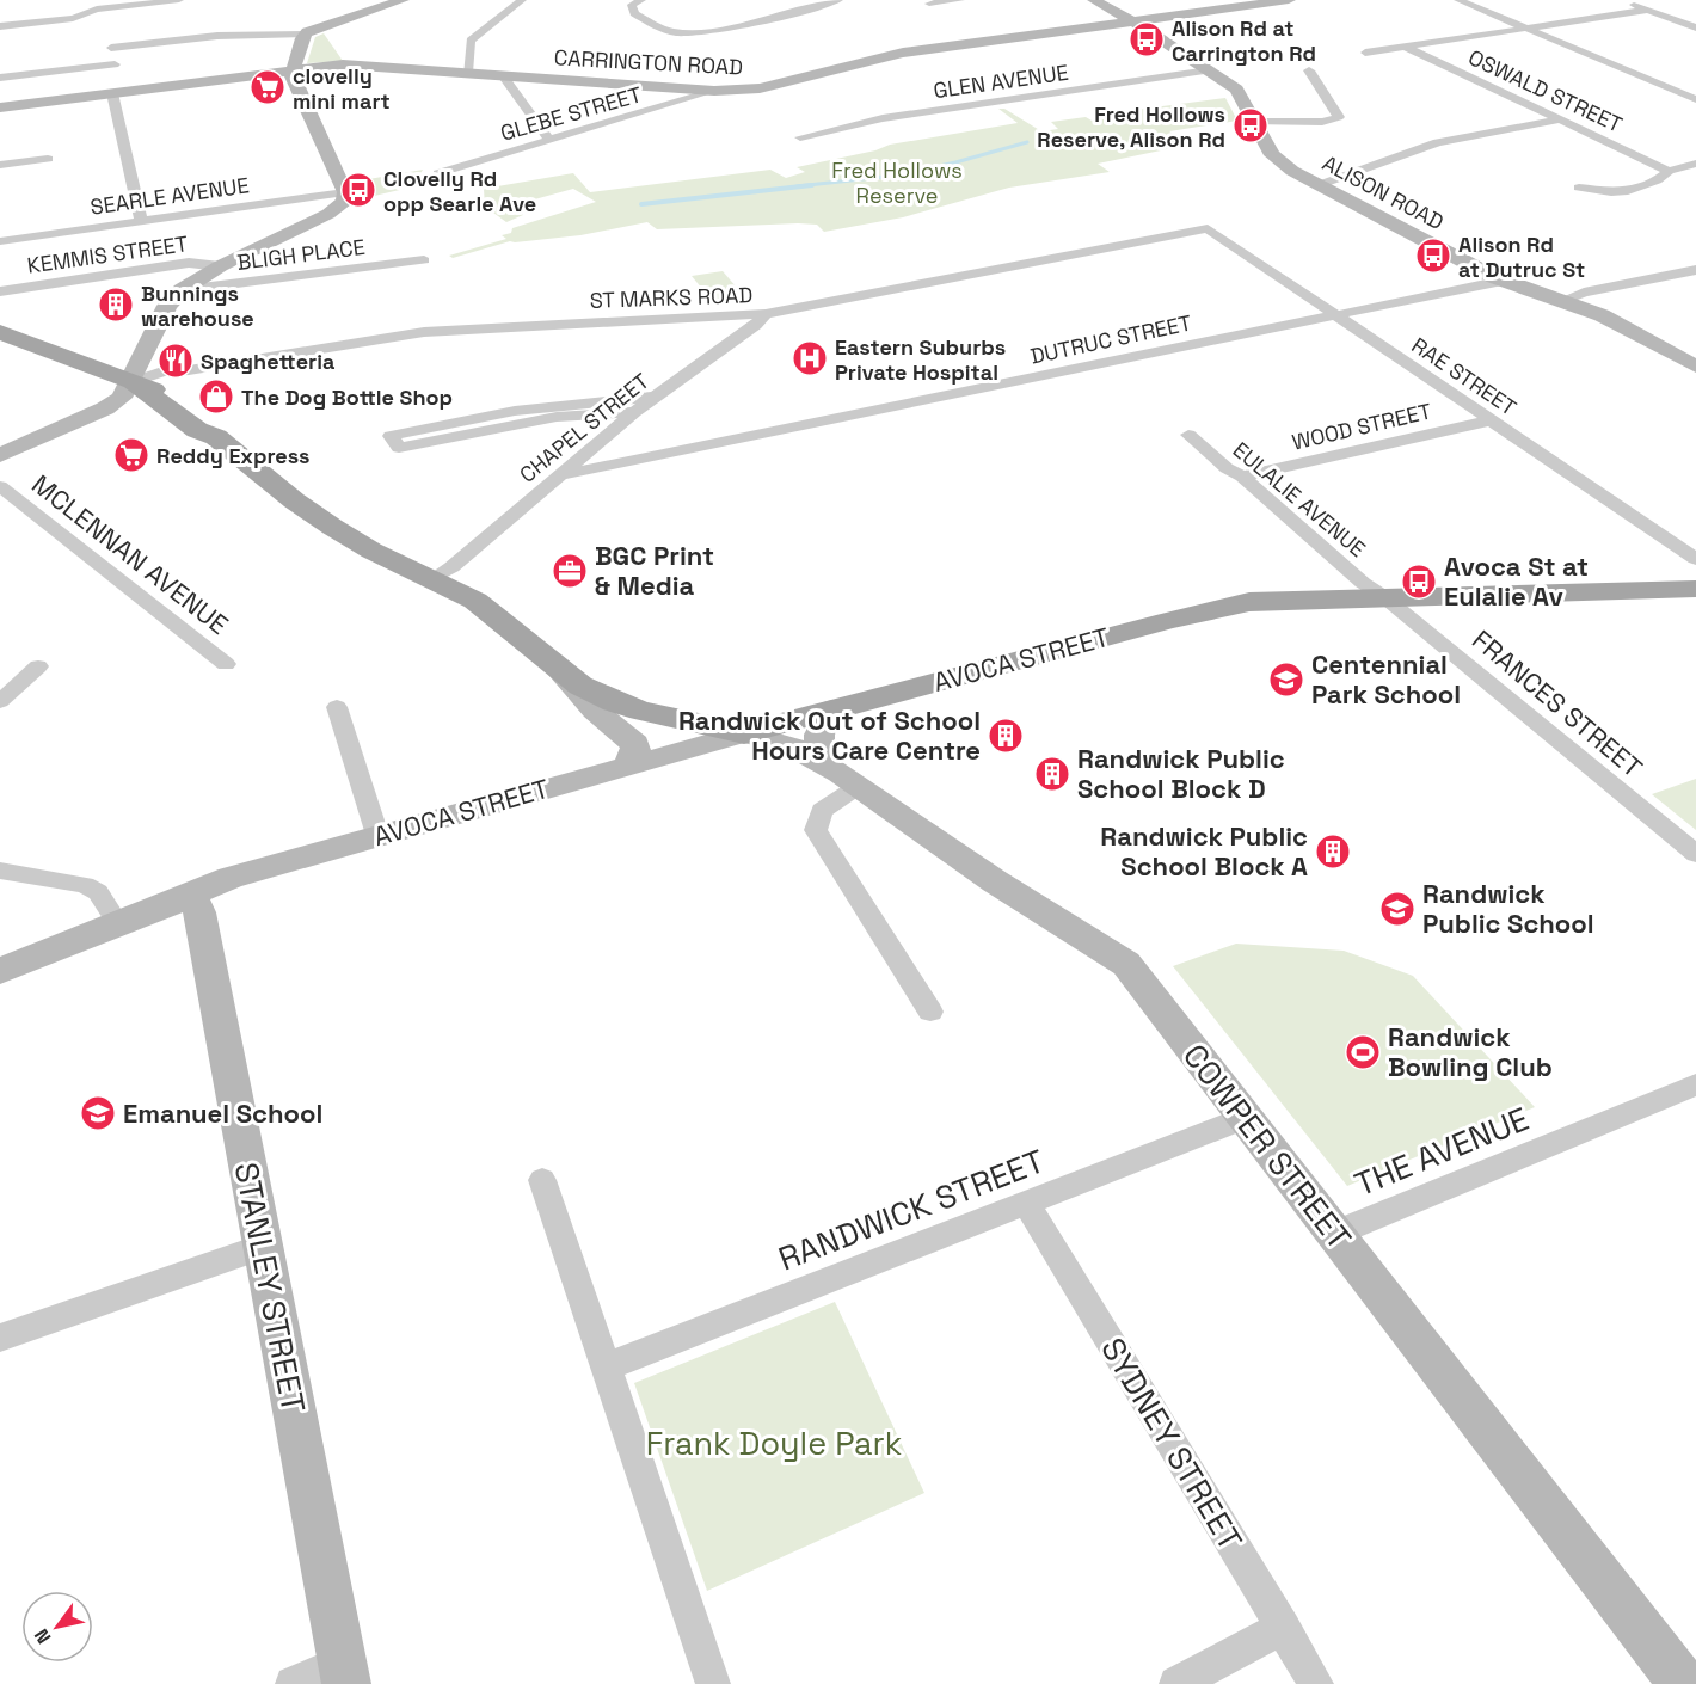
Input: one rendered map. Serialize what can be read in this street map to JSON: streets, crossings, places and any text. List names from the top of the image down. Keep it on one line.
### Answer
{"streets":{"main road":["CARRINGTON ROAD","ALISON ROAD","AVOCA STREET","COWPER STREET","STANLEY STREET"],"street":["GLEN AVENUE","OSWALD STREET","GLEBE STREET","SEARLE AVENUE","KEMMIS STREET","BLIGH PLACE","ST MARKS ROAD","DUTRUC STREET","RAE STREET","WOOD STREET","CHAPEL STREET","EULALIE AVENUE","MCLENNAN AVENUE","FRANCES STREET","THE AVENUE","RANDWICK STREET","SYDNEY STREET"]},"crossings":[["CARRINGTON ROAD","GLEBE STREET"],["CARRINGTON ROAD","ALISON ROAD"],["GLEN AVENUE","ALISON ROAD"],["ALISON ROAD","DUTRUC STREET"],["ST MARKS ROAD","RAE STREET"],["ST MARKS ROAD","CHAPEL STREET"],["DUTRUC STREET","RAE STREET"],["DUTRUC STREET","CHAPEL STREET"],["RAE STREET","WOOD STREET"],["WOOD STREET","EULALIE AVENUE"],["EULALIE AVENUE","AVOCA STREET"],["EULALIE AVENUE","FRANCES STREET"],["AVOCA STREET","FRANCES STREET"],["AVOCA STREET","COWPER STREET"],["AVOCA STREET","STANLEY STREET"],["COWPER STREET","THE AVENUE"],["COWPER STREET","RANDWICK STREET"],["RANDWICK STREET","SYDNEY STREET"]],"parks":["Fred Hollows Reserve","Frank Doyle Park"],"places":{"bus stop":["Alison Rd at Carrington Rd","Fred Hollows Reserve, Alison Rd","Clovelly Rd opp Searle Ave","Alison Rd at Dutruc St","Avoca St at Eulalie Av"],"supermarket":["clovelly mini mart","Reddy Express"],"building":["Bunnings warehouse","Randwick Out of School Hours Care Centre","Randwick Public School Block D","Randwick Public School Block A"],"hospital":["Eastern Suburbs Private Hospital"],"restaurant":["Spaghetteria"],"shop":["The Dog Bottle Shop"],"office":["BGC Print & Media"],"school or university":["Centennial Park School","Randwick Public School","Emanuel School"],"sports":["Randwick Bowling Club"]},"north":"bottom left"}
